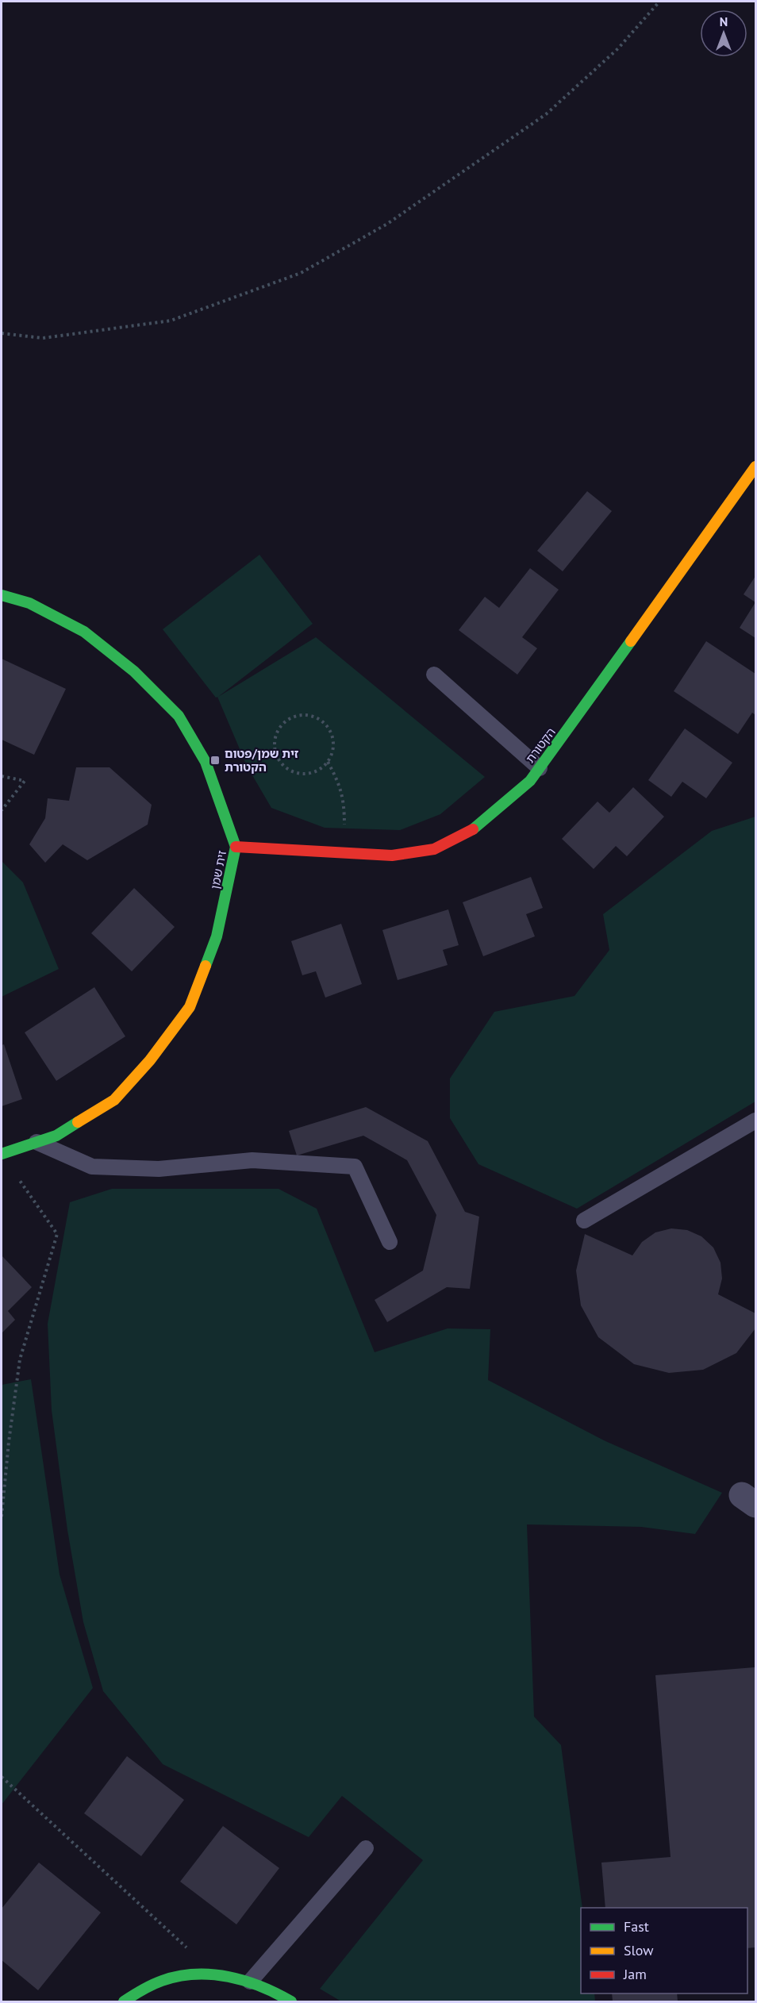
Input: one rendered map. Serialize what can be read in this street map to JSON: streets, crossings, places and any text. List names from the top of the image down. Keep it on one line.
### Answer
{"streets":{"street":["הקטורת","זית שמן"]},"crossings":[["הקטורת","זית שמן"]],"places":{"transit":["זית שמן/פטום הקטורת"]},"legend":["Fast","Slow","Jam"],"north":"top"}
